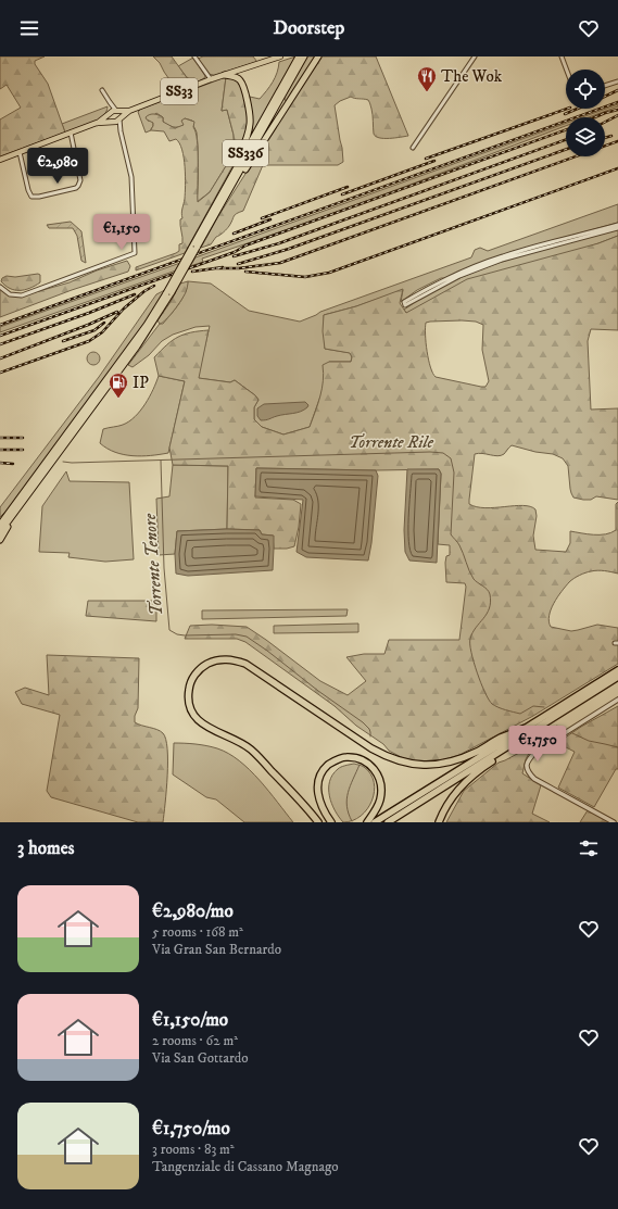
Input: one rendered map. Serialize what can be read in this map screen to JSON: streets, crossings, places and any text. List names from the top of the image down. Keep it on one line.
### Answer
{"streets":{"highway":["SS336"],"main road":["SS33"]},"water":["Torrente Rile","Torrente Tenore"],"places":{"restaurant":["The Wok"],"fuel station":["IP"]},"page":{"header":"Doorstep","price":["€2,980","€1,150","€1,750"],"heading":"3 homes","list":[{"name":"€2,980/mo","note":"5 rooms · 168 m² · Via Gran San Bernardo"},{"name":"€1,150/mo","note":"2 rooms · 62 m² · Via San Gottardo"},{"name":"€1,750/mo","note":"3 rooms · 83 m² · Tangenziale di Cassano Magnago"}]}}
